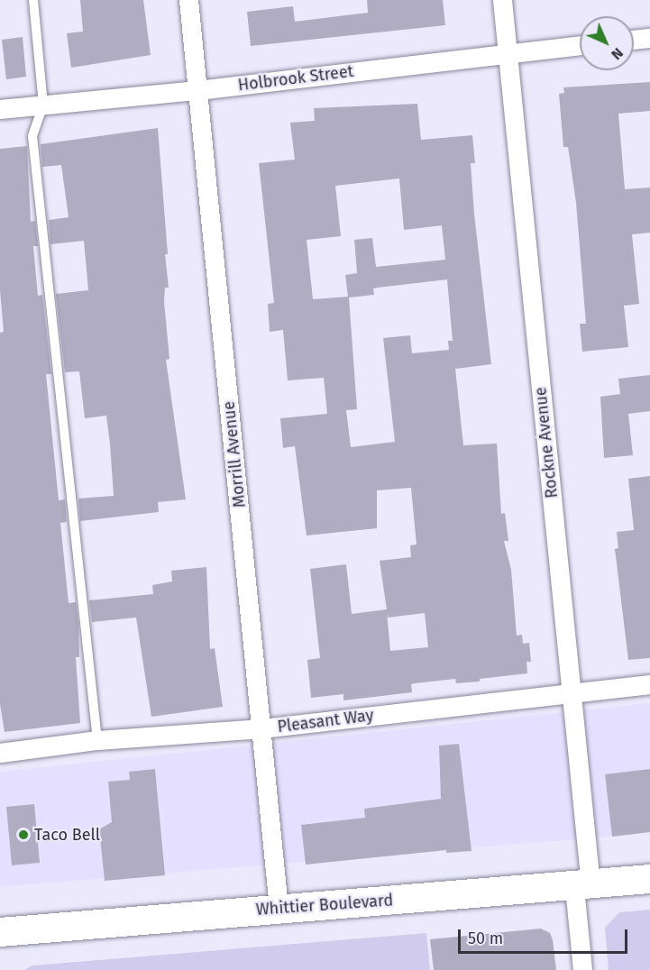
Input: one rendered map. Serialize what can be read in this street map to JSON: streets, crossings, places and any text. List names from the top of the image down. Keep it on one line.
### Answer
{"streets":{"main road":["Whittier Boulevard"],"street":["Holbrook Street","Rockne Avenue","Morrill Avenue","Pleasant Way"]},"crossings":[["Holbrook Street","Rockne Avenue"],["Holbrook Street","Morrill Avenue"],["Rockne Avenue","Pleasant Way"],["Rockne Avenue","Whittier Boulevard"],["Morrill Avenue","Pleasant Way"],["Morrill Avenue","Whittier Boulevard"]],"places":["Taco Bell"],"scale_bar":"50 m","north":"bottom right"}
